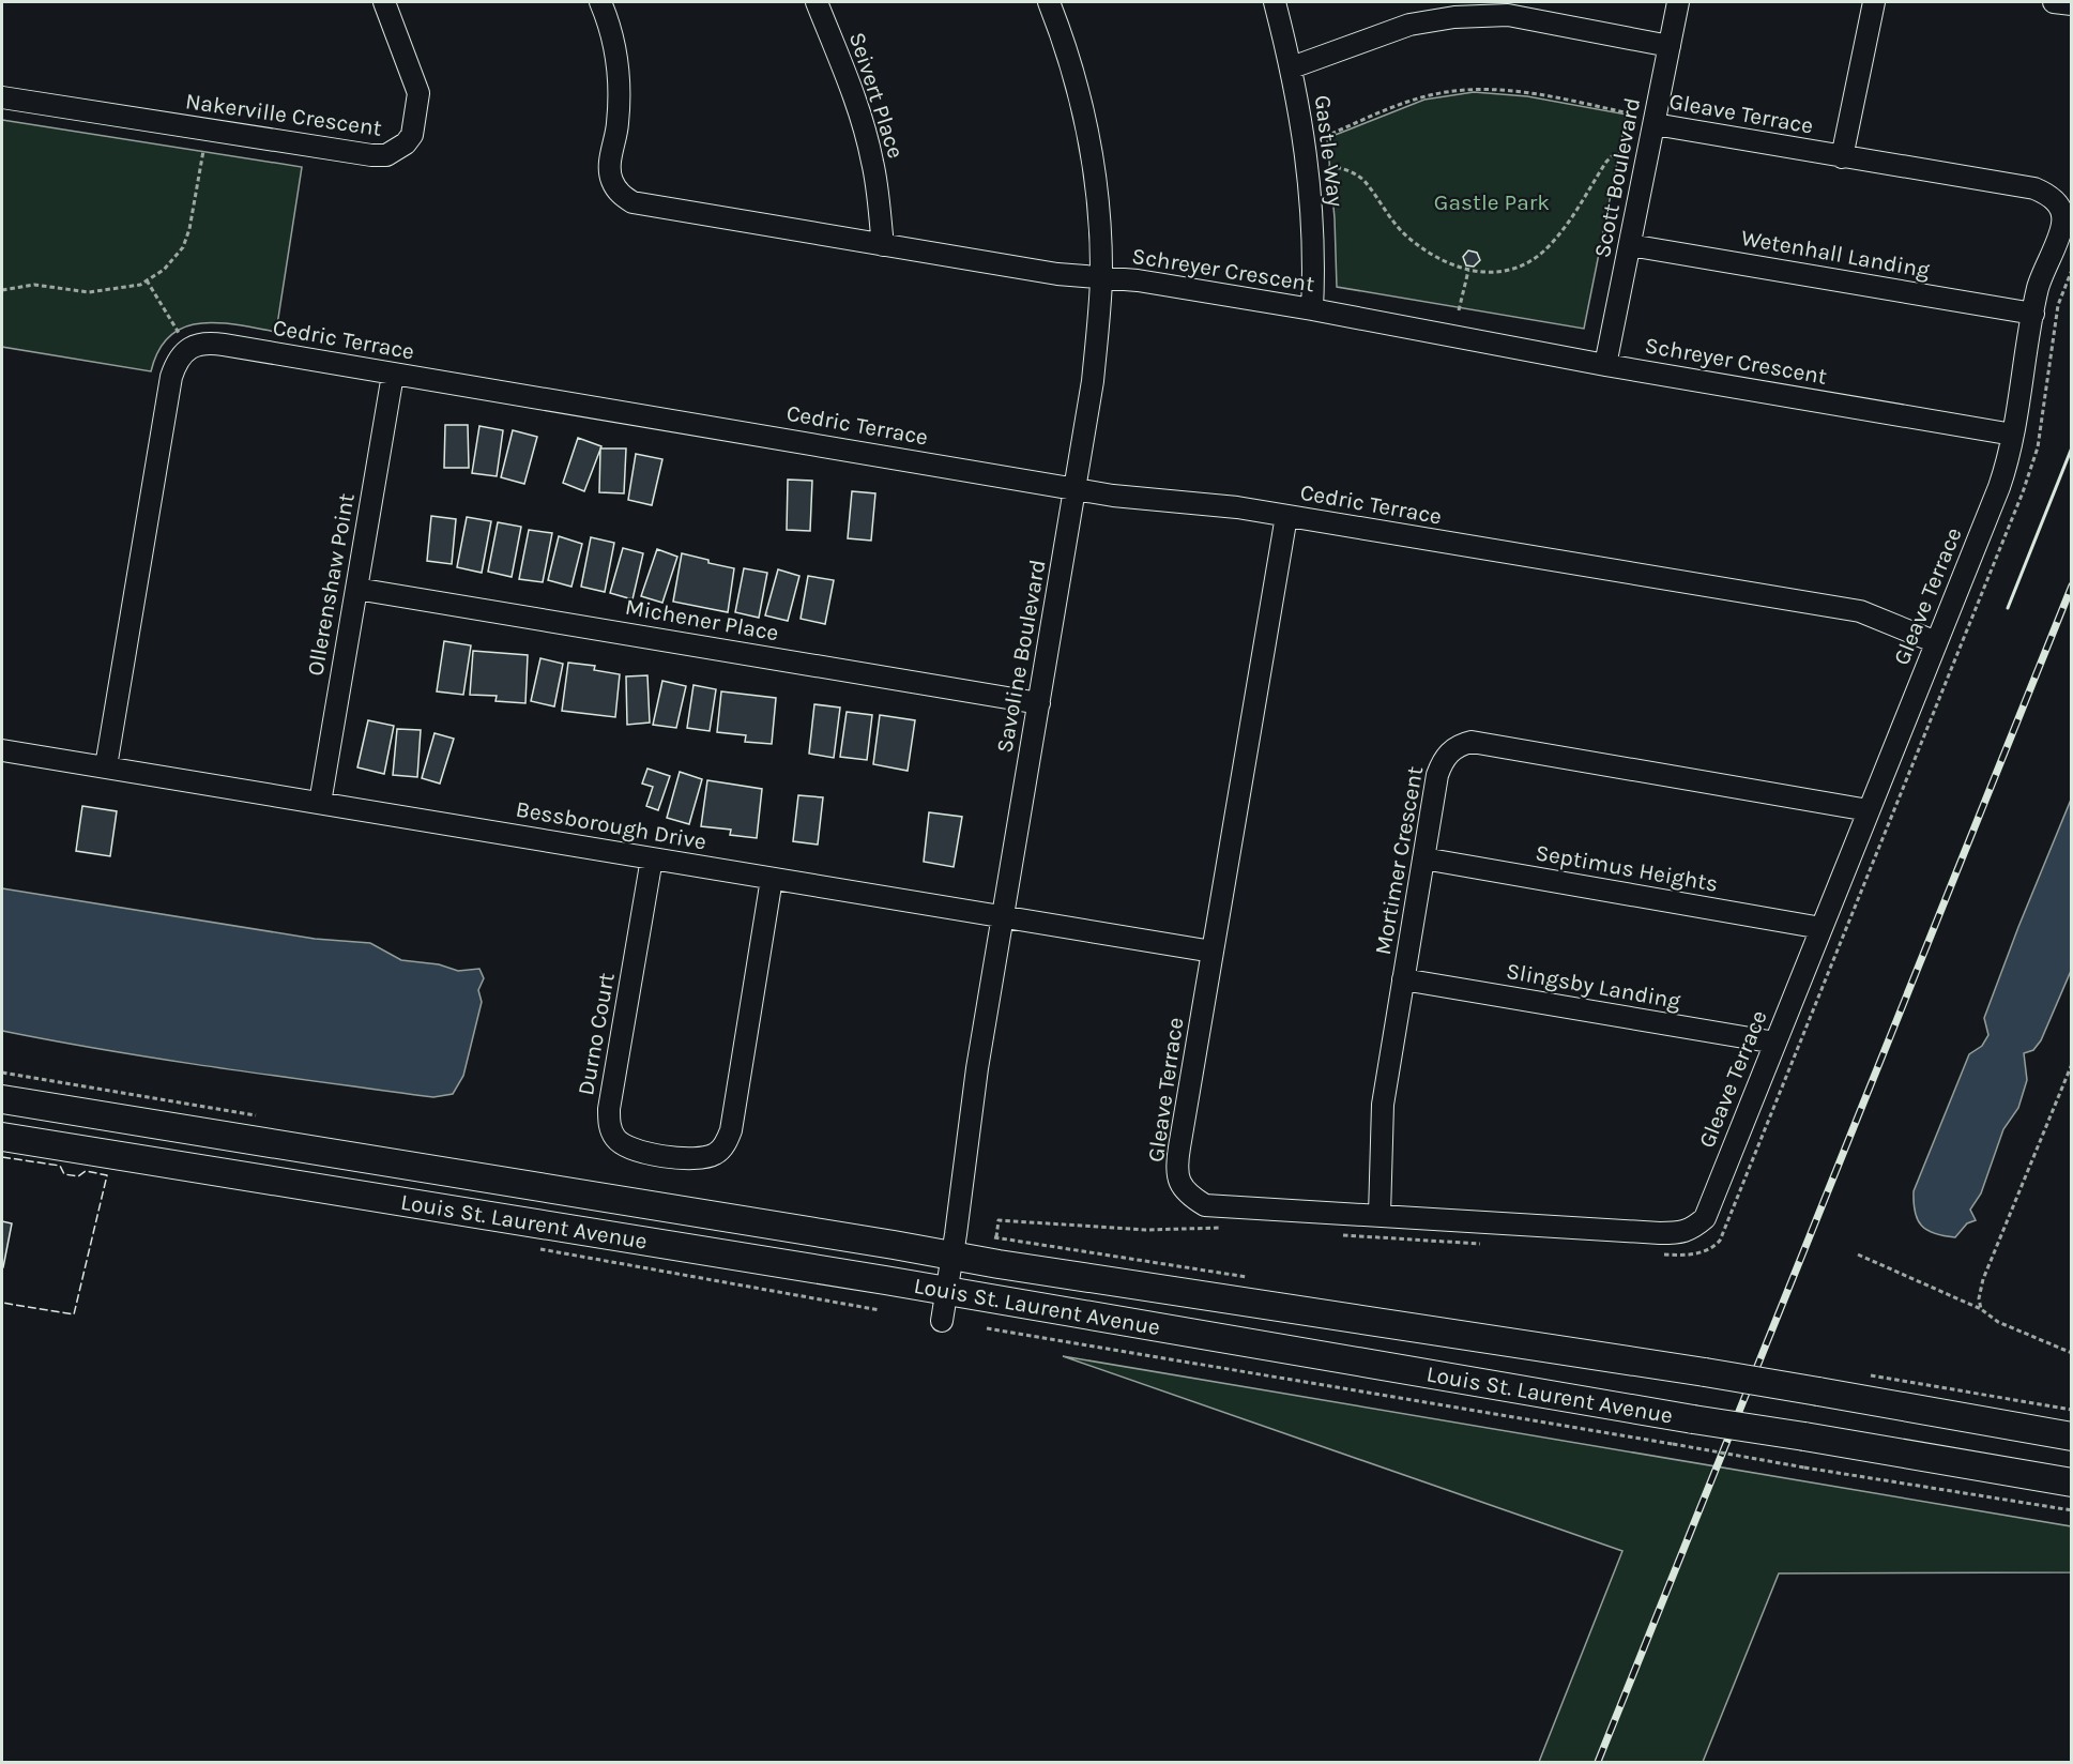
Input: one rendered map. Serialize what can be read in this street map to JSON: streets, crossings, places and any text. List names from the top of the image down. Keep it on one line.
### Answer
{"streets":{"main road":["Louis St. Laurent Avenue"],"street":["Seivert Place","Gleave Terrace","Nakerville Crescent","Gastle Way","Scott Boulevard","Wetenhall Landing","Schreyer Crescent","Cedric Terrace","Ollerenshaw Point","Michener Place","Savoline Boulevard","Bessborough Drive","Mortimer Crescent","Septimus Heights","Slingsby Landing","Durno Court"]},"crossings":[["Seivert Place","Schreyer Crescent"],["Gleave Terrace","Scott Boulevard"],["Gleave Terrace","Wetenhall Landing"],["Gleave Terrace","Schreyer Crescent"],["Gleave Terrace","Cedric Terrace"],["Gleave Terrace","Bessborough Drive"],["Gleave Terrace","Mortimer Crescent"],["Gleave Terrace","Septimus Heights"],["Gleave Terrace","Slingsby Landing"],["Gastle Way","Schreyer Crescent"],["Scott Boulevard","Wetenhall Landing"],["Scott Boulevard","Schreyer Crescent"],["Schreyer Crescent","Savoline Boulevard"],["Cedric Terrace","Ollerenshaw Point"],["Cedric Terrace","Savoline Boulevard"],["Cedric Terrace","Bessborough Drive"],["Ollerenshaw Point","Michener Place"],["Ollerenshaw Point","Bessborough Drive"],["Michener Place","Savoline Boulevard"],["Savoline Boulevard","Bessborough Drive"],["Savoline Boulevard","Louis St. Laurent Avenue"],["Bessborough Drive","Durno Court"],["Mortimer Crescent","Septimus Heights"],["Mortimer Crescent","Slingsby Landing"]],"parks":["Gastle Park"]}
